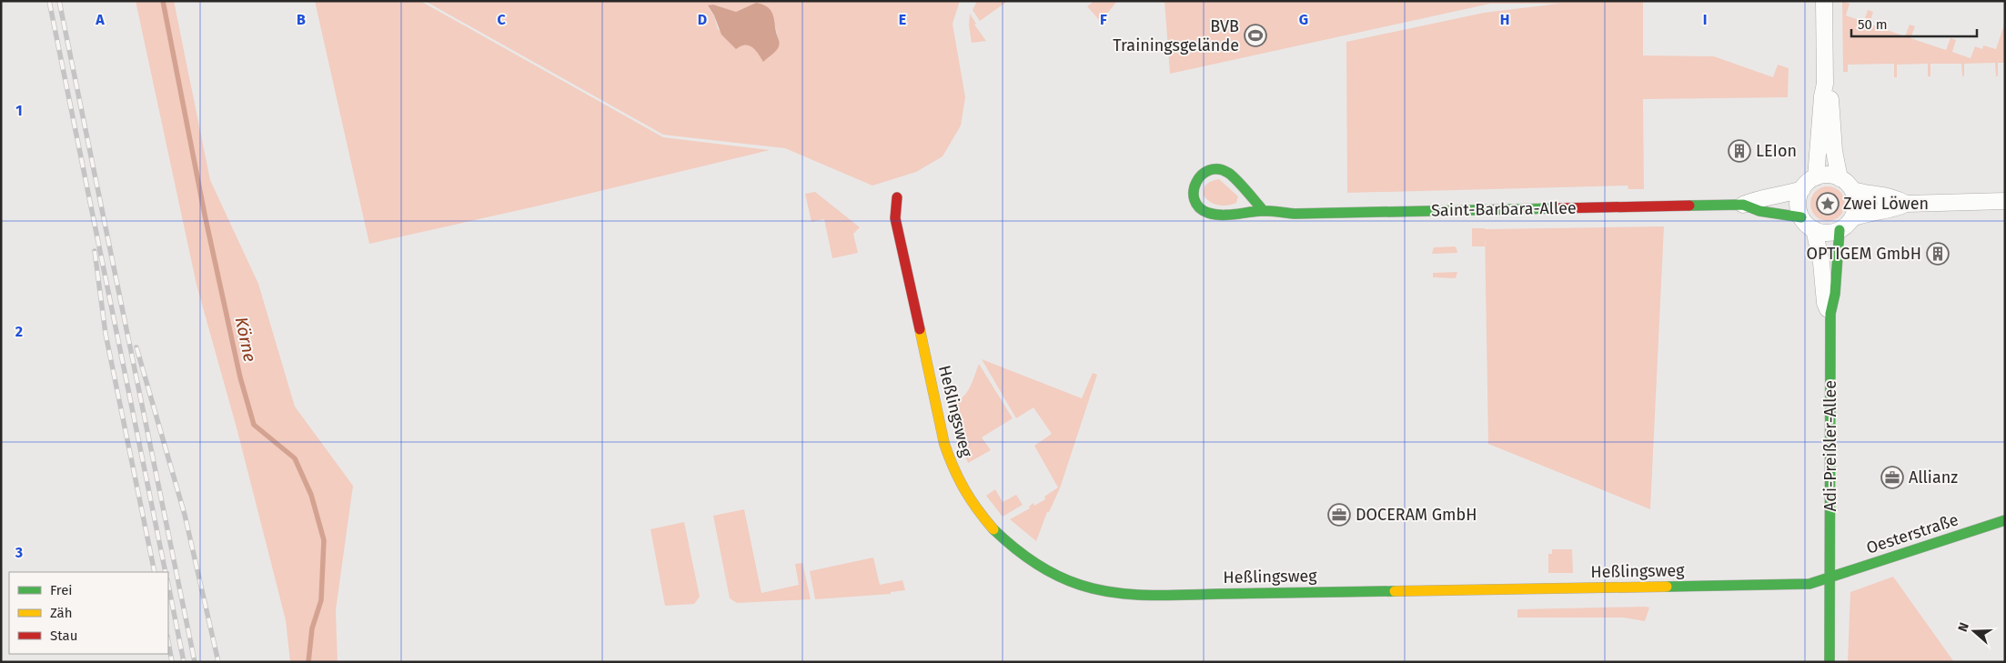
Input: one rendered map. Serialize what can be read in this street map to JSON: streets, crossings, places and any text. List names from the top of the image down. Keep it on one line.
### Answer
{"streets":{"street":["Saint-Barbara-Allee","Heßlingsweg","Adi-Preißler-Allee","Oesterstraße"]},"crossings":[["Saint-Barbara-Allee","Adi-Preißler-Allee"],["Heßlingsweg","Adi-Preißler-Allee"],["Heßlingsweg","Oesterstraße"],["Adi-Preißler-Allee","Oesterstraße"]],"water":["Körne"],"places":{"sports":["BVB Trainingsgelände"],"building":["LEIon","OPTIGEM GmbH"],"place":["Zwei Löwen"],"office":["Allianz","DOCERAM GmbH"]},"legend":["Frei","Zäh","Stau"],"scale_bar":"50 m","north":"left","grid":{"columns":["A","B","C","D","E","F","G","H","I"],"rows":["1","2","3"]}}
